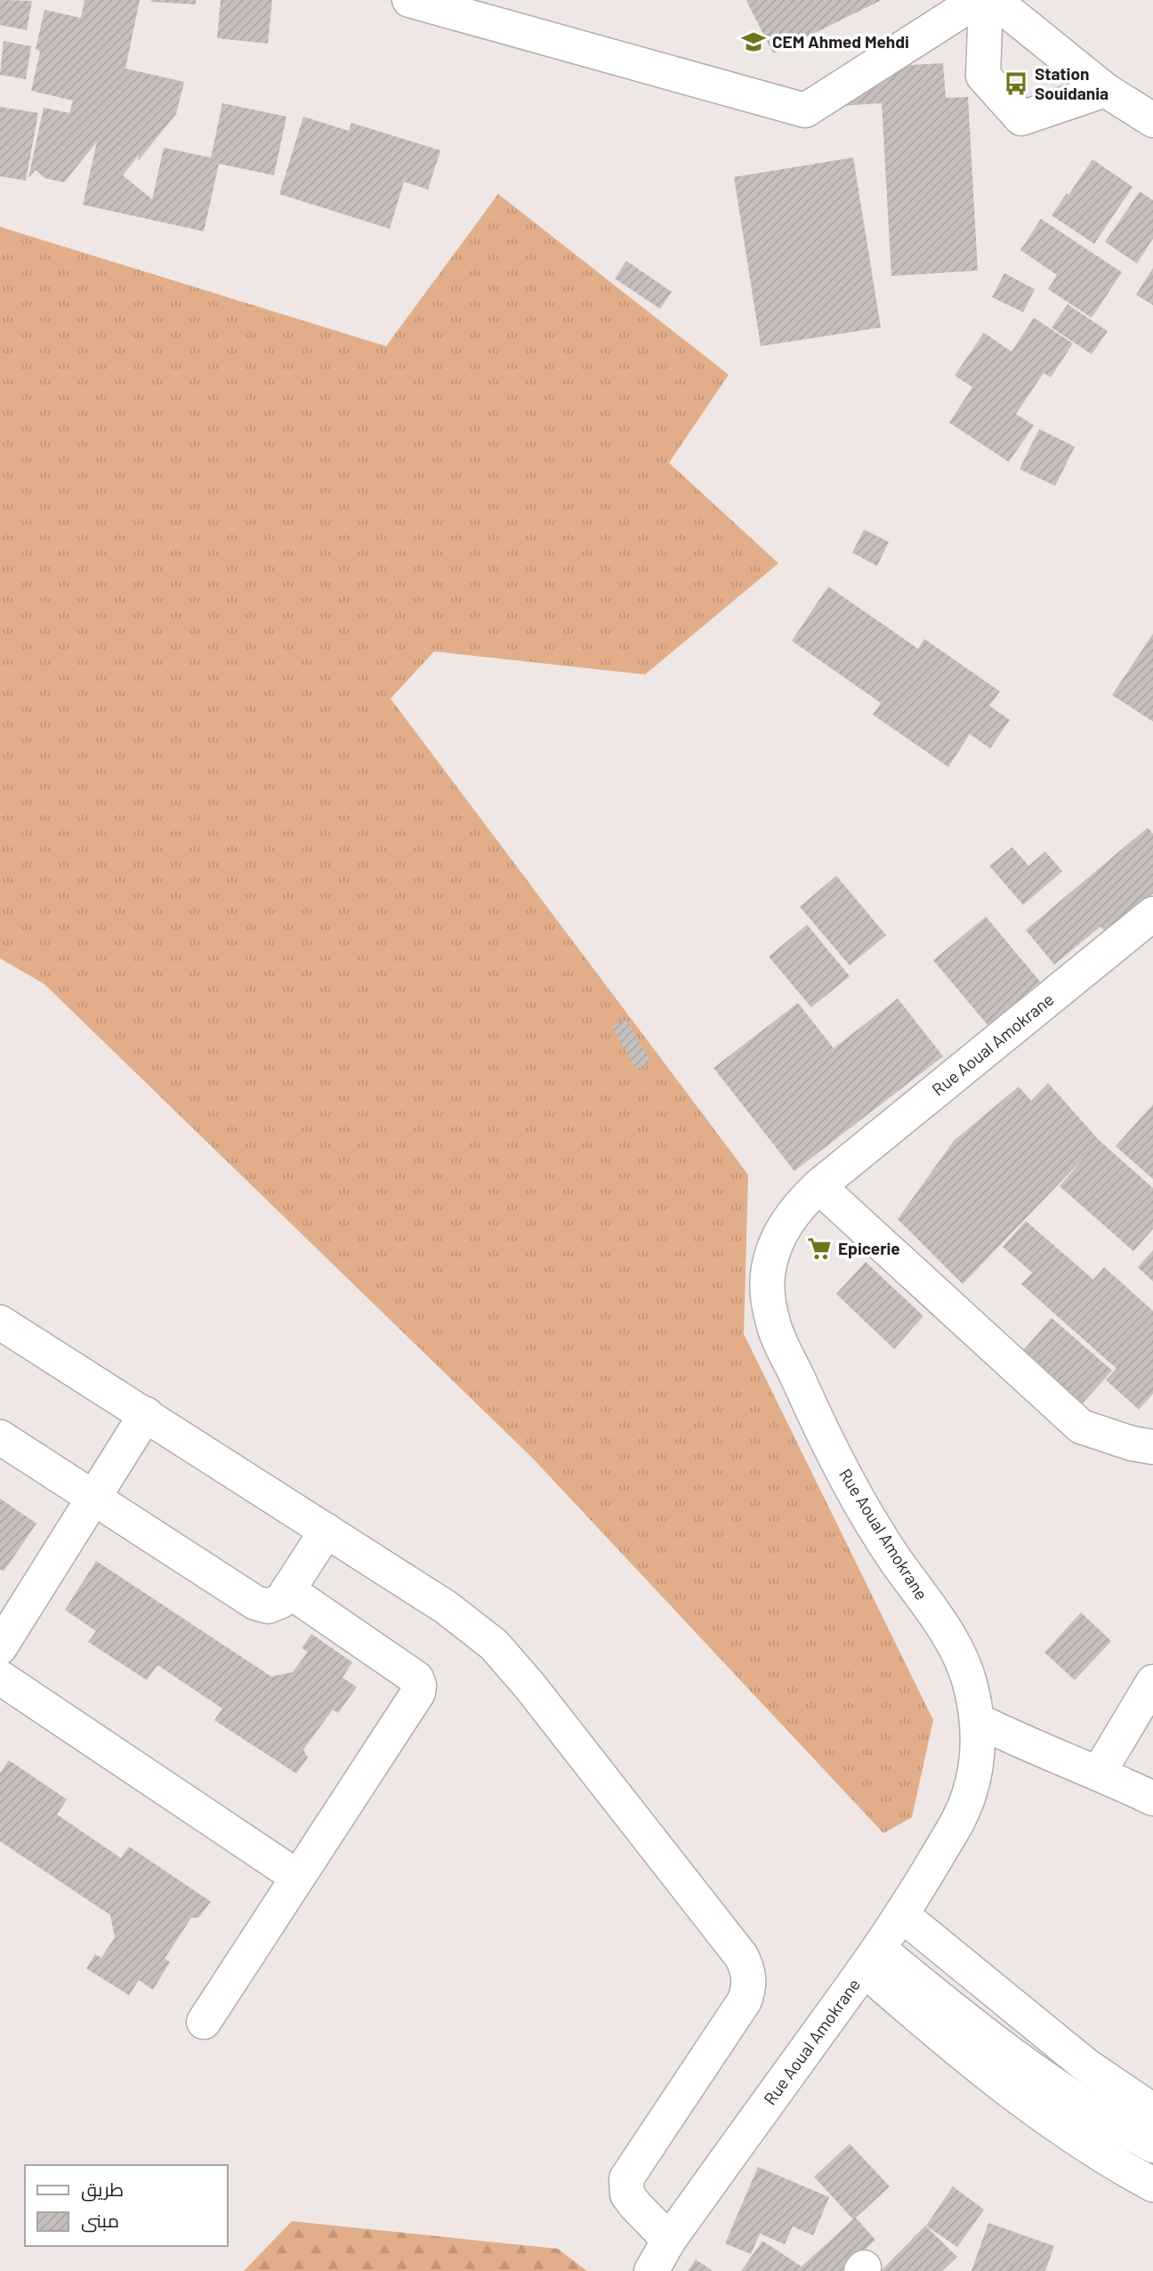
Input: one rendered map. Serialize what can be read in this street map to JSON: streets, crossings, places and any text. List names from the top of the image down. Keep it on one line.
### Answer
{"streets":{"street":["Rue Aoual Amokrane"]},"places":{"school or university":["CEM Ahmed Mehdi"],"bus stop":["Station Souidania"],"supermarket":["Epicerie"]},"legend":["طريق","مبنى"]}
